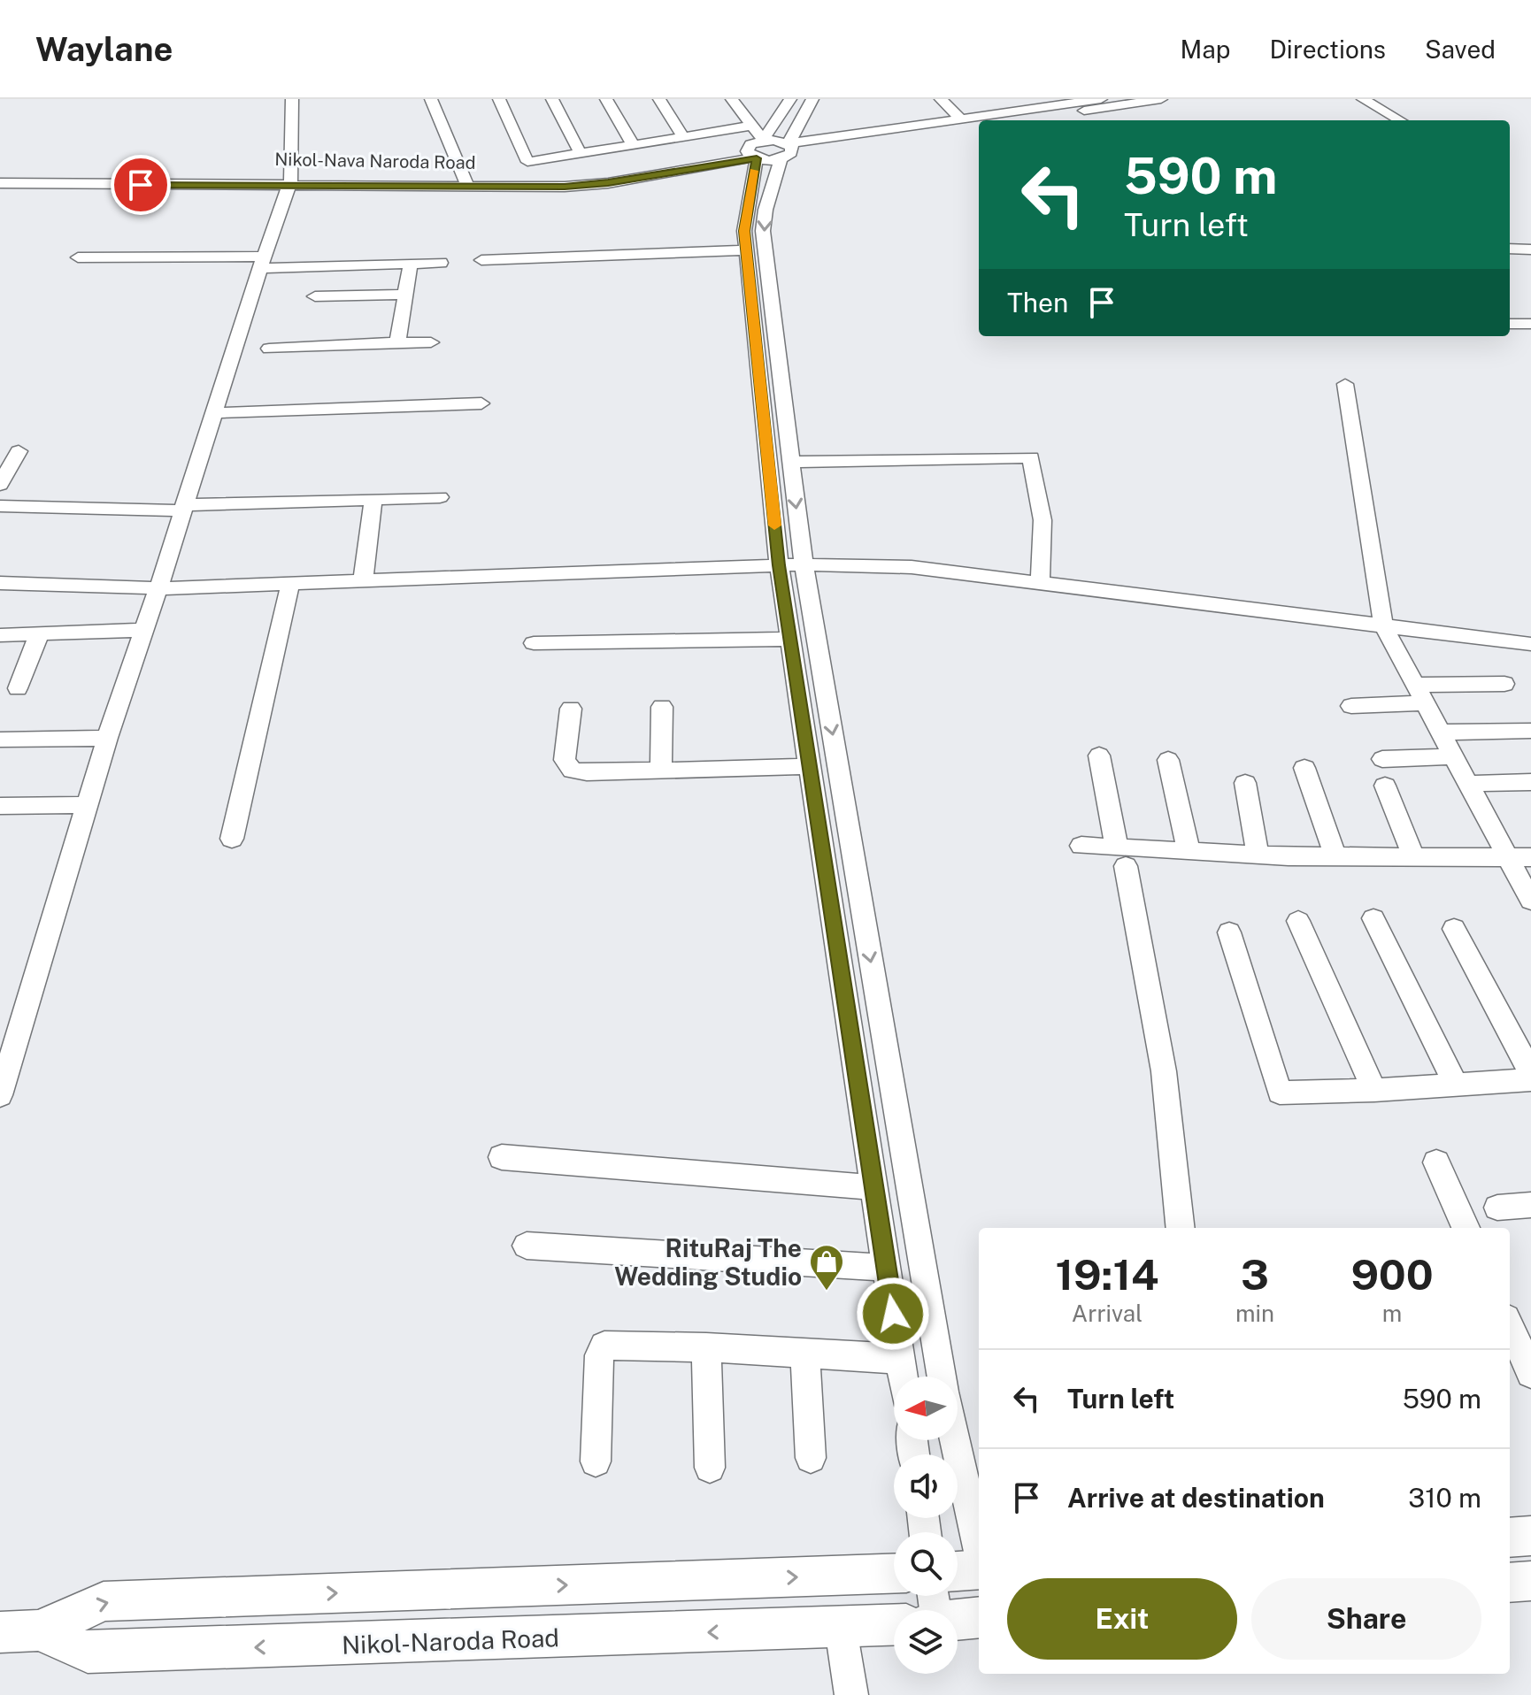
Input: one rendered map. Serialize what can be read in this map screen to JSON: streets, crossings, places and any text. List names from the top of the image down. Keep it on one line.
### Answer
{"streets":{"main road":["Nikol-Naroda Road"],"street":["Nikol-Nava Naroda Road"]},"places":{"shop":["RituRaj The Wedding Studio"]},"north":"left","page":{"header":"Waylane","nav":["Map","Directions","Saved"],"turn":["590 m","Turn left"],"then":"Then","eta":["19:14","Arrival","3","min","900","m"],"list":[{"name":"Turn left","value":"590 m"},{"name":"Arrive at destination","value":"310 m"}],"buttons":["Exit","Share"]}}
